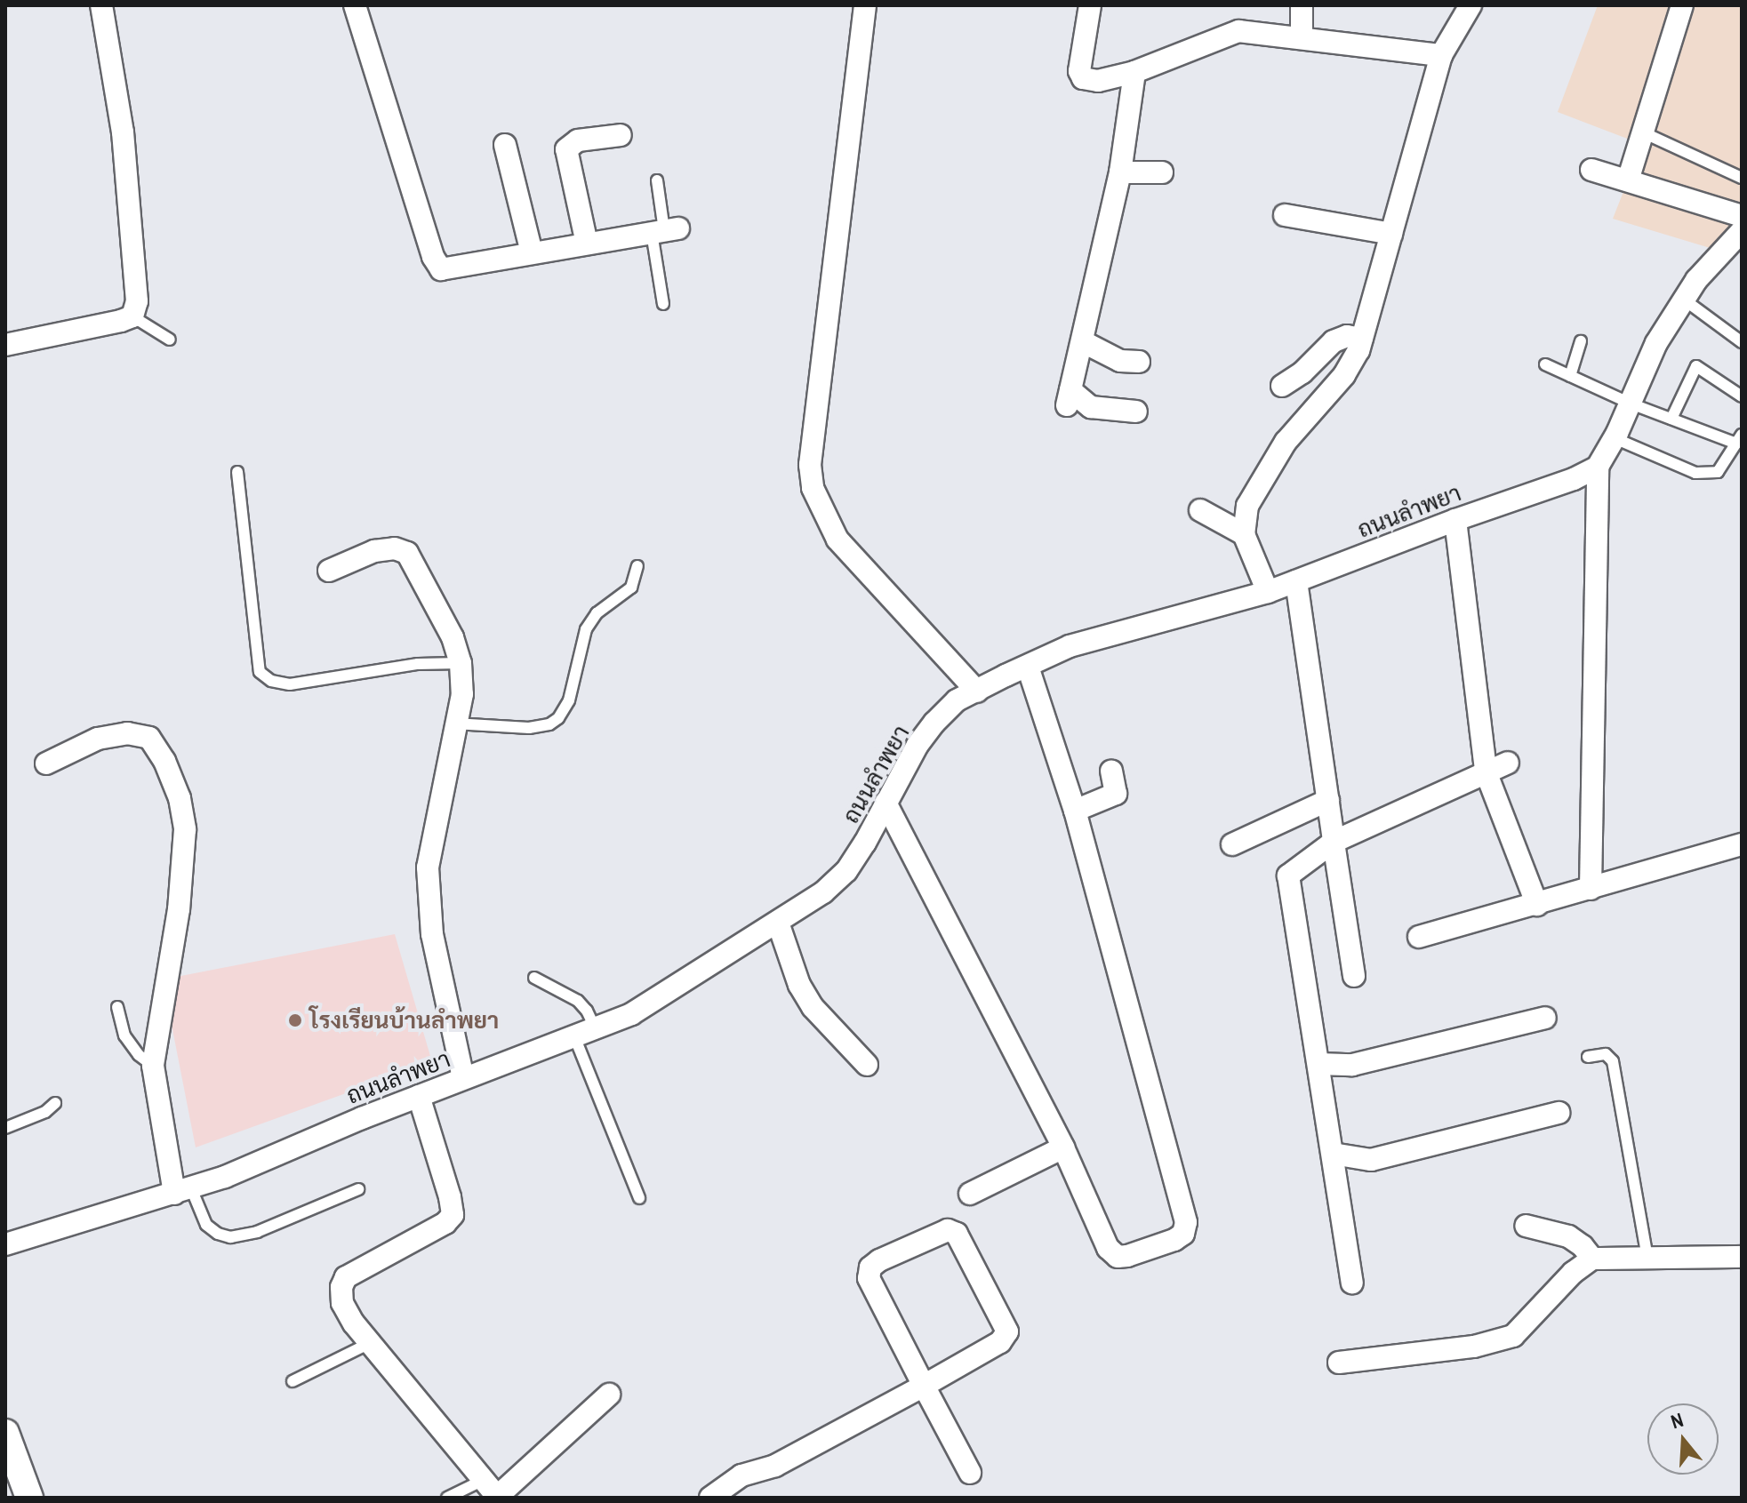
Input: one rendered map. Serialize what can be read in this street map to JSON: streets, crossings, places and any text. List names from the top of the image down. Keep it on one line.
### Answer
{"streets":{"street":["ถนนลำพยา"]},"places":["โรงเรียนบ้านลำพยา"],"north":"top"}
